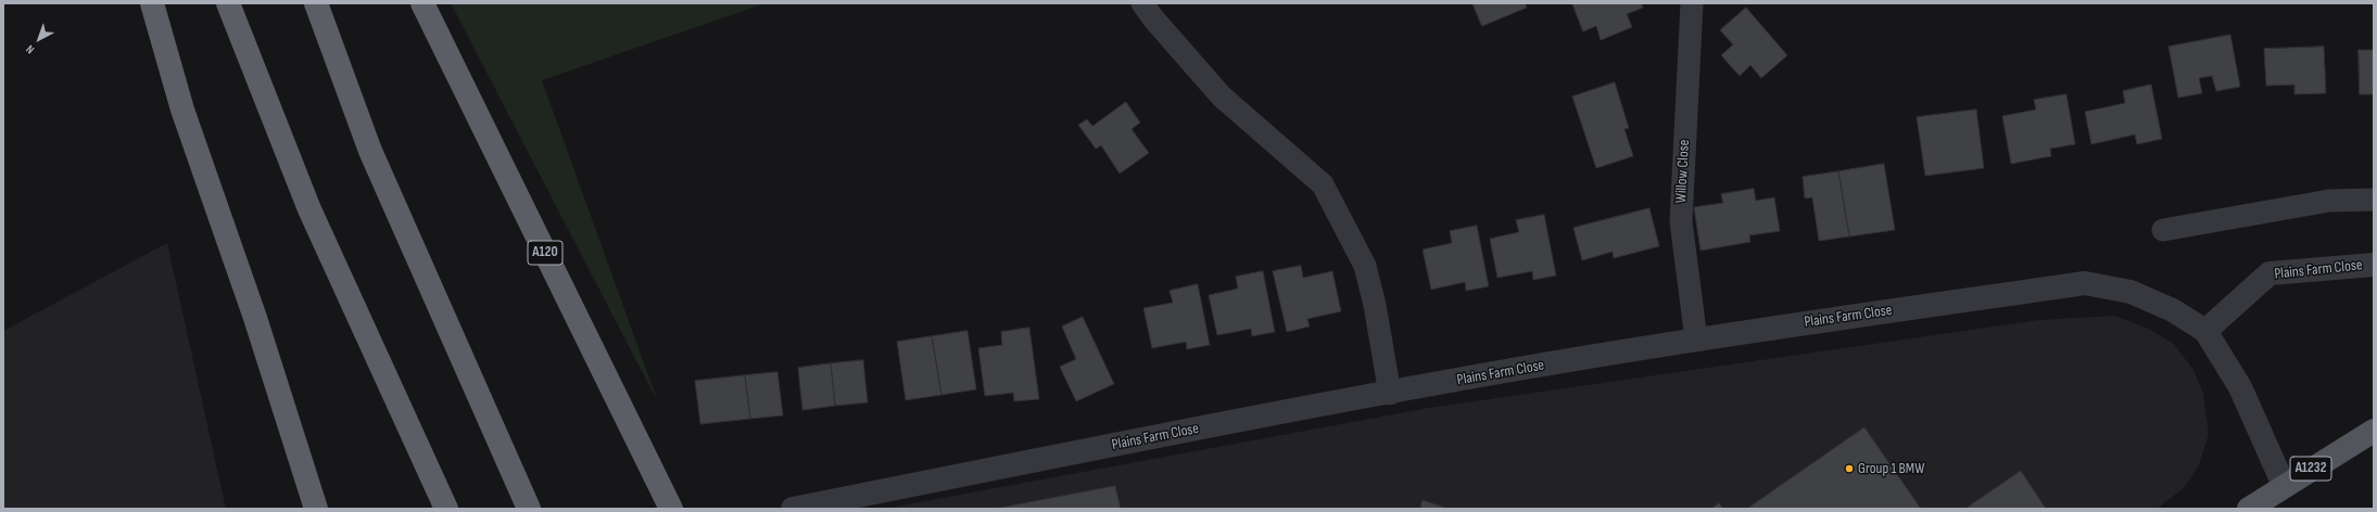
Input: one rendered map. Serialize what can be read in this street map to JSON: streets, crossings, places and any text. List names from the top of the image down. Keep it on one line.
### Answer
{"streets":{"highway":["A120"],"main road":["A1232"],"street":["Plains Farm Close"],"lane":["Willow Close"]},"crossings":[["Willow Close","Plains Farm Close"],["Plains Farm Close","A1232"]],"places":["Group 1 BMW"],"north":"bottom left"}
